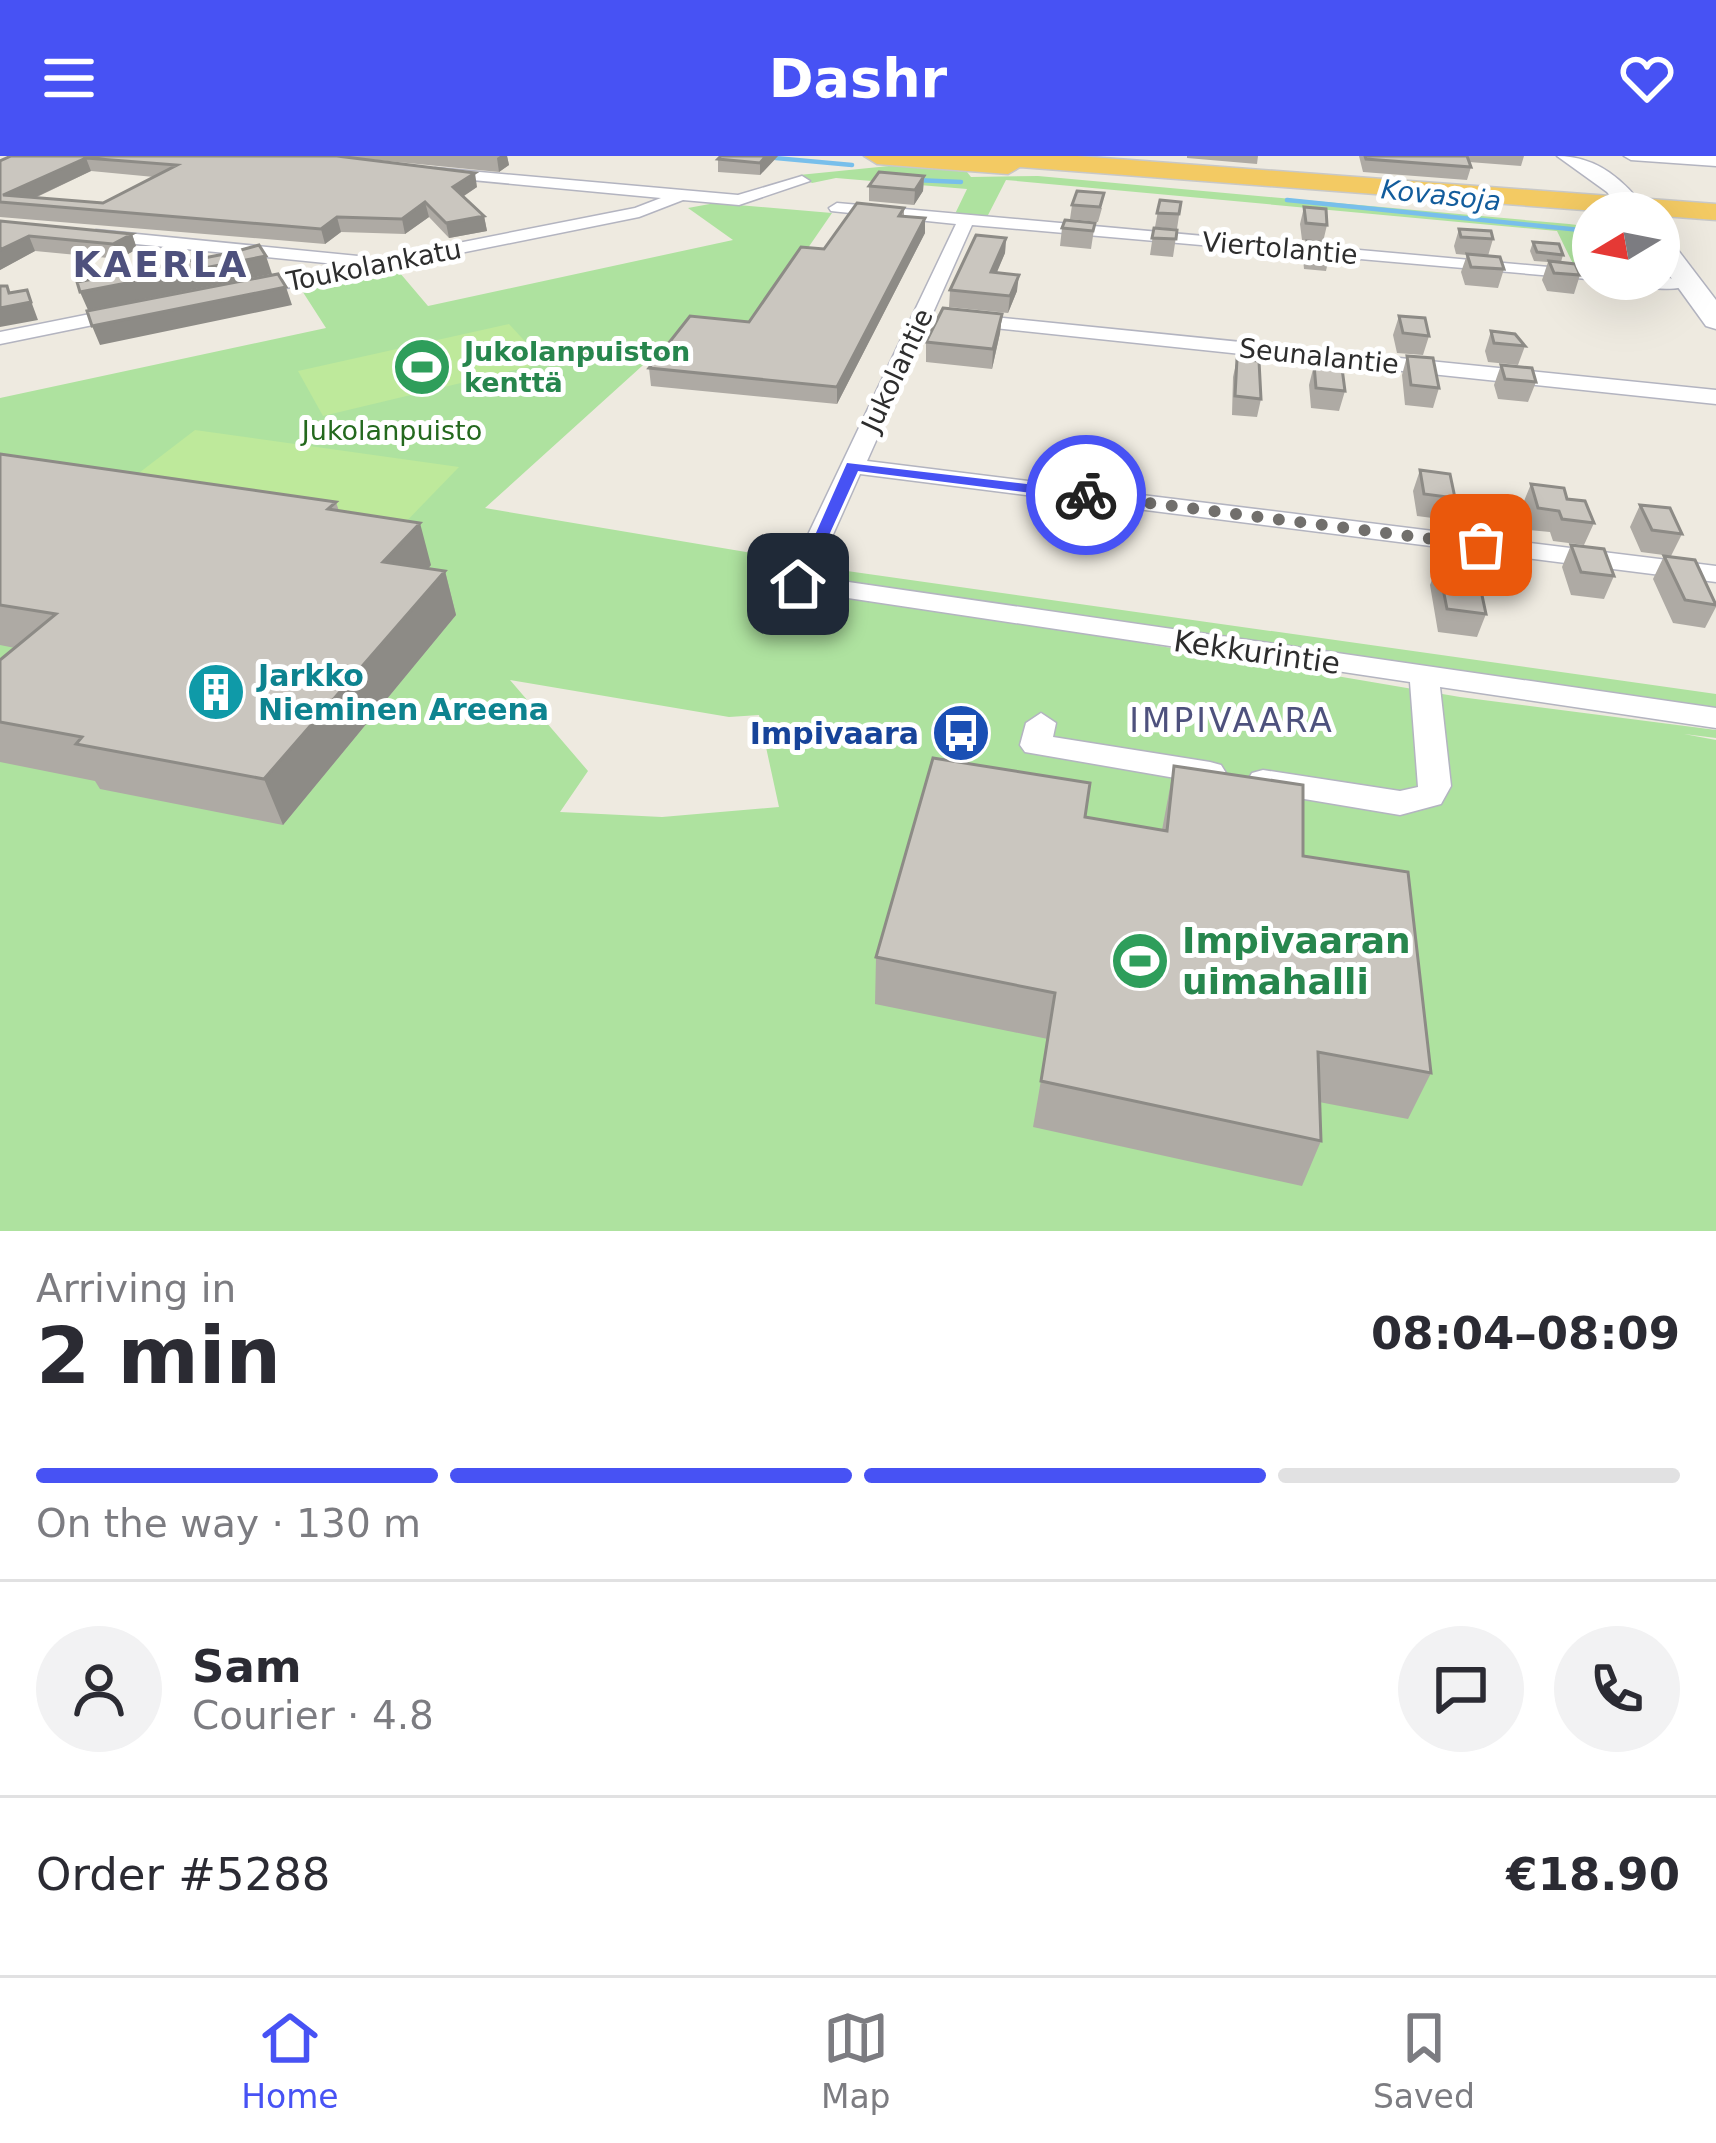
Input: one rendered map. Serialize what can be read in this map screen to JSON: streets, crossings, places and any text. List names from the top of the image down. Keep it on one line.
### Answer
{"streets":{"street":["Viertolantie","Toukolankatu","Seunalantie","Jukolantie","Kekkurintie"]},"crossings":[["Viertolantie","Jukolantie"],["Seunalantie","Jukolantie"],["Jukolantie","Kekkurintie"]],"districts":["KAERLA","IMPIVAARA"],"water":["Kovasoja"],"parks":["Jukolanpuisto"],"places":{"sports":["Jukolanpuiston kenttä","Impivaaran uimahalli"],"building":["Jarkko Nieminen Areena"],"bus stop":["Impivaara"]},"north":"left","page":{"header":"Dashr","heading":["2 min","Arriving in","08:04–08:09"],"panel":["Sam","Courier · 4.8","Order #5288","€18.90"],"bar":"On the way · 130 m","tabs":["Home","Map","Saved"]}}
